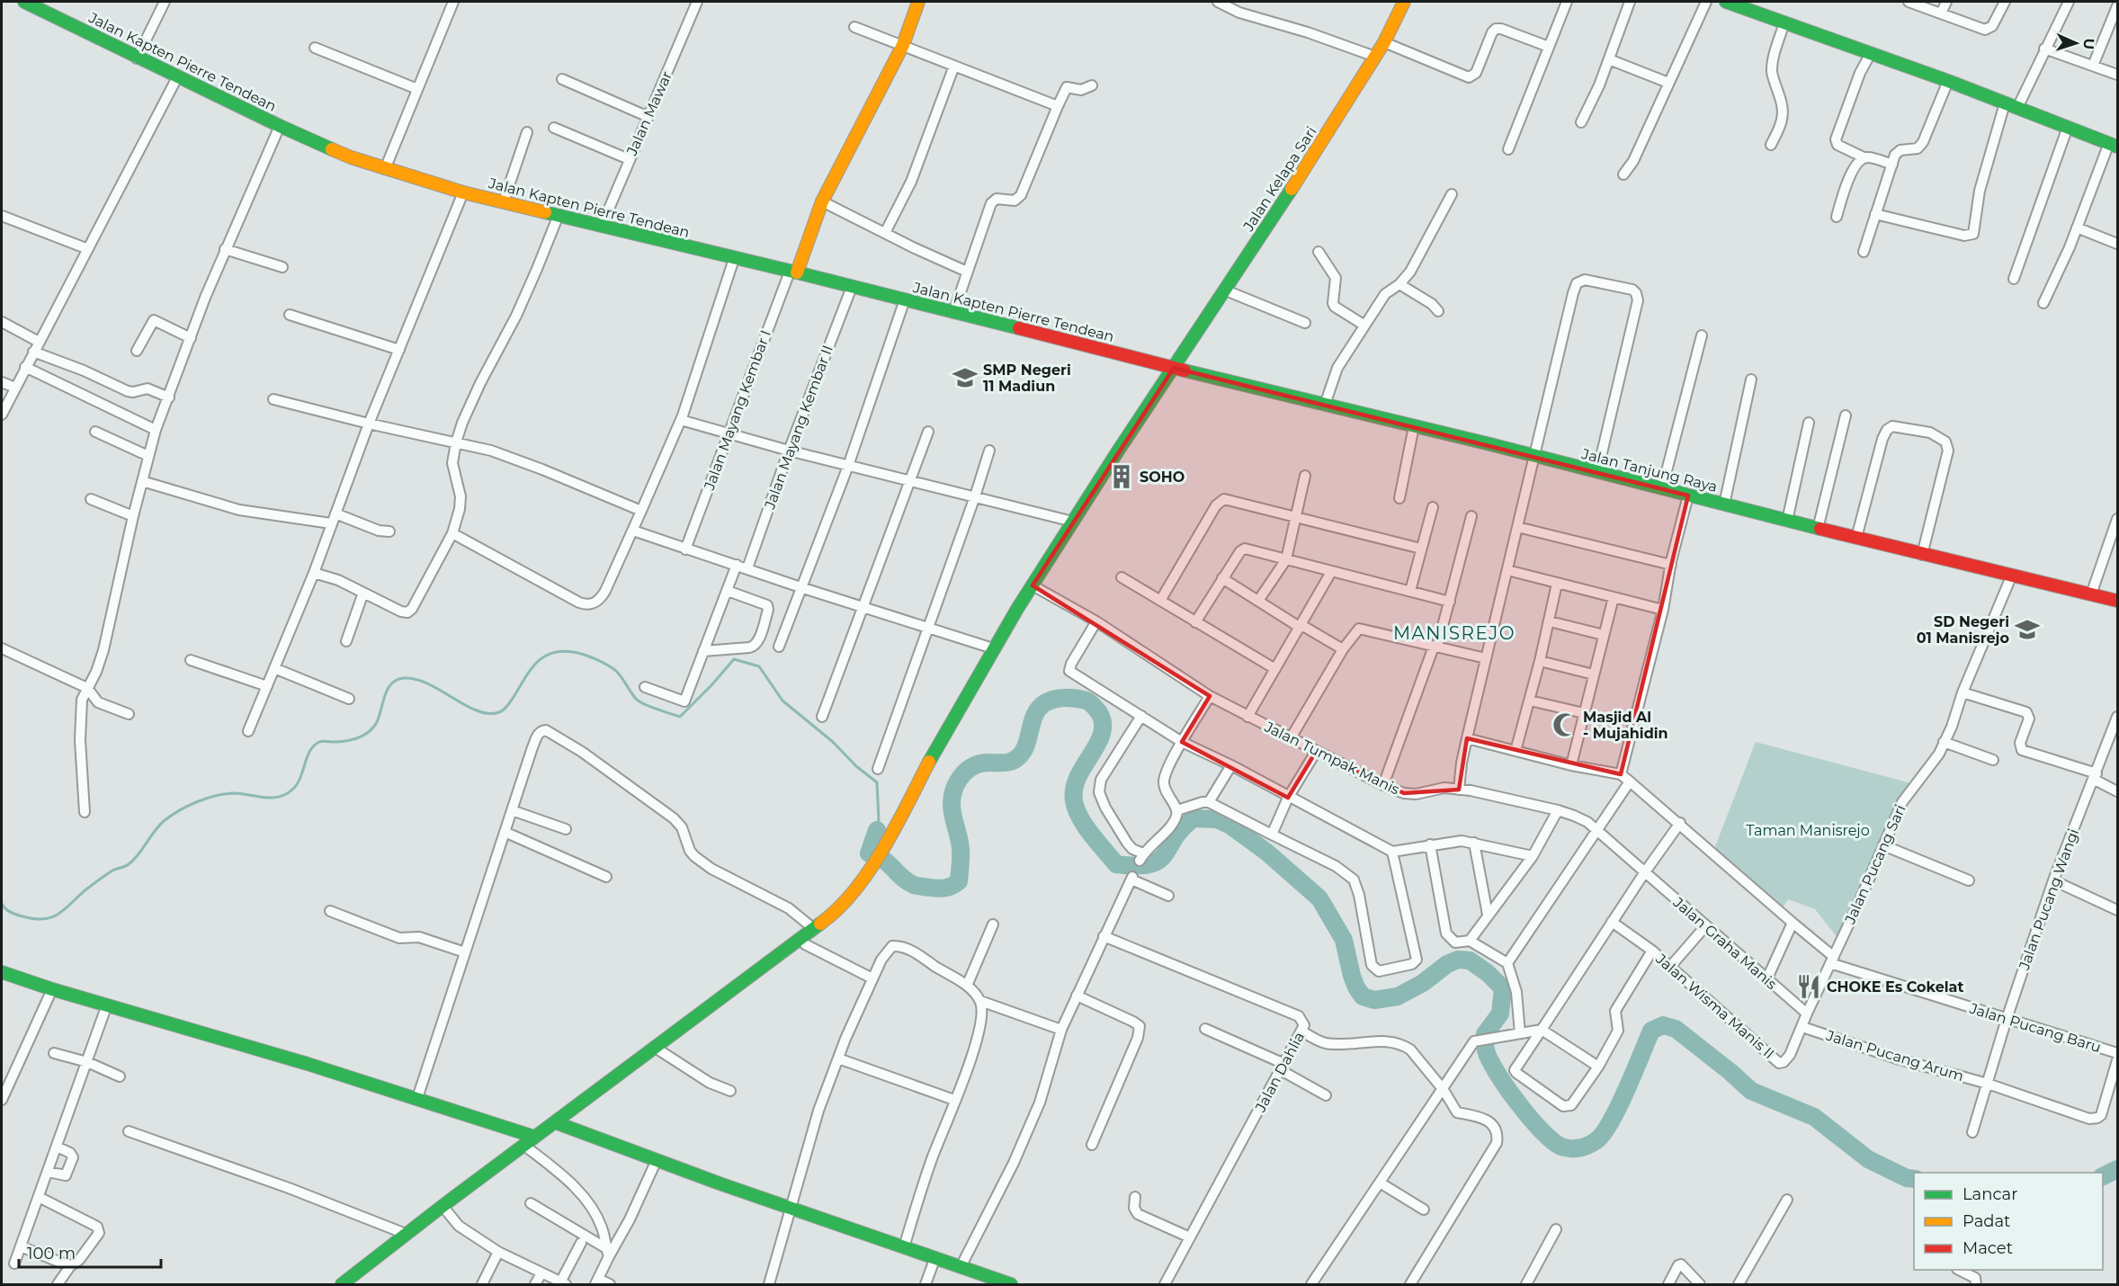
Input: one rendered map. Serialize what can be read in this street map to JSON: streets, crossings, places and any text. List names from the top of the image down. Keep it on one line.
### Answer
{"streets":{"main road":["Jalan Kapten Pierre Tendean","Jalan Kelapa Sari","Jalan Tanjung Raya"],"street":["Jalan Mawar","Jalan Mayang Kembar I","Jalan Mayang Kembar II","Jalan Tumpak Manis","Jalan Pucang Sari","Jalan Pucang Wangi","Jalan Graha Manis","Jalan Wisma Manis II","Jalan Pucang Baru","Jalan Pucang Arum","Jalan Dahlia"]},"crossings":[["Jalan Kapten Pierre Tendean","Jalan Mawar"],["Jalan Kapten Pierre Tendean","Jalan Kelapa Sari"],["Jalan Kapten Pierre Tendean","Jalan Mayang Kembar I"],["Jalan Kapten Pierre Tendean","Jalan Mayang Kembar II"],["Jalan Kapten Pierre Tendean","Jalan Tanjung Raya"],["Jalan Kelapa Sari","Jalan Tanjung Raya"],["Jalan Kelapa Sari","Jalan Tumpak Manis"],["Jalan Tanjung Raya","Jalan Pucang Sari"],["Jalan Tumpak Manis","Jalan Graha Manis"],["Jalan Pucang Sari","Jalan Graha Manis"],["Jalan Pucang Sari","Jalan Wisma Manis II"],["Jalan Pucang Sari","Jalan Pucang Baru"],["Jalan Pucang Sari","Jalan Pucang Arum"],["Jalan Pucang Wangi","Jalan Pucang Baru"],["Jalan Pucang Wangi","Jalan Pucang Arum"]],"districts":["MANISREJO"],"parks":["Taman Manisrejo"],"places":{"school or university":["SMP Negeri 11 Madiun","SD Negeri 01 Manisrejo"],"building":["SOHO"],"mosque":["Masjid Al - Mujahidin"],"restaurant":["CHOKE Es Cokelat"]},"legend":["Lancar","Padat","Macet"],"scale_bar":"100 m","north":"right"}
